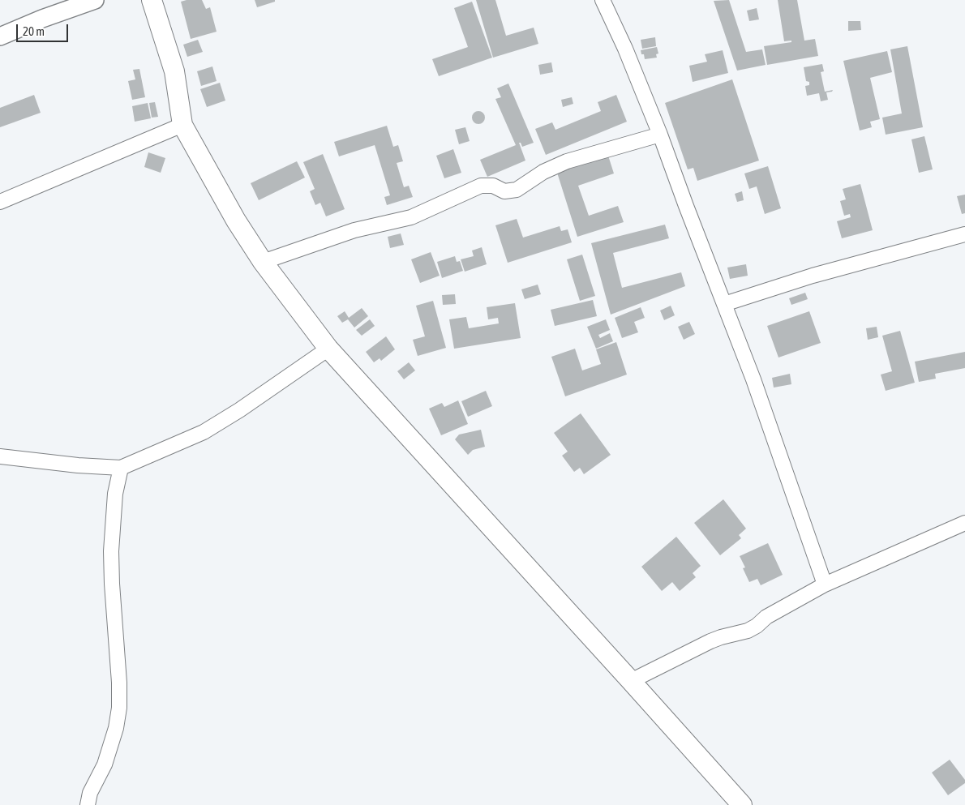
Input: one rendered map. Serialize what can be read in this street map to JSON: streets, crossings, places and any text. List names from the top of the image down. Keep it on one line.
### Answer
{"scale_bar":"20 m"}
